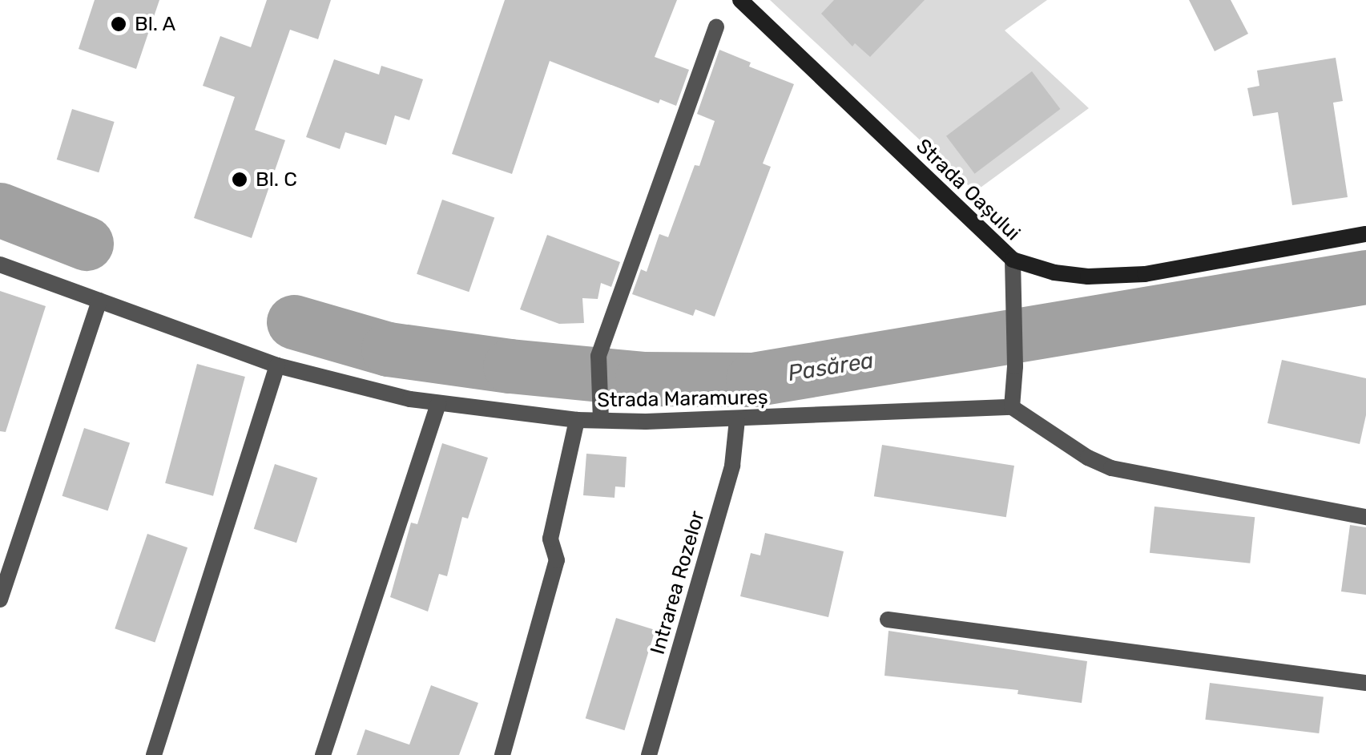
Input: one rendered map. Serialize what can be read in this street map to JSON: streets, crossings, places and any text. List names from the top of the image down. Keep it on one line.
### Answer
{"streets":{"street":["Strada Oașului","Strada Maramureș","Intrarea Rozelor"]},"crossings":[["Strada Maramureș","Intrarea Rozelor"]],"water":["Pasărea"],"places":["Bl. A","Bl. C"]}
